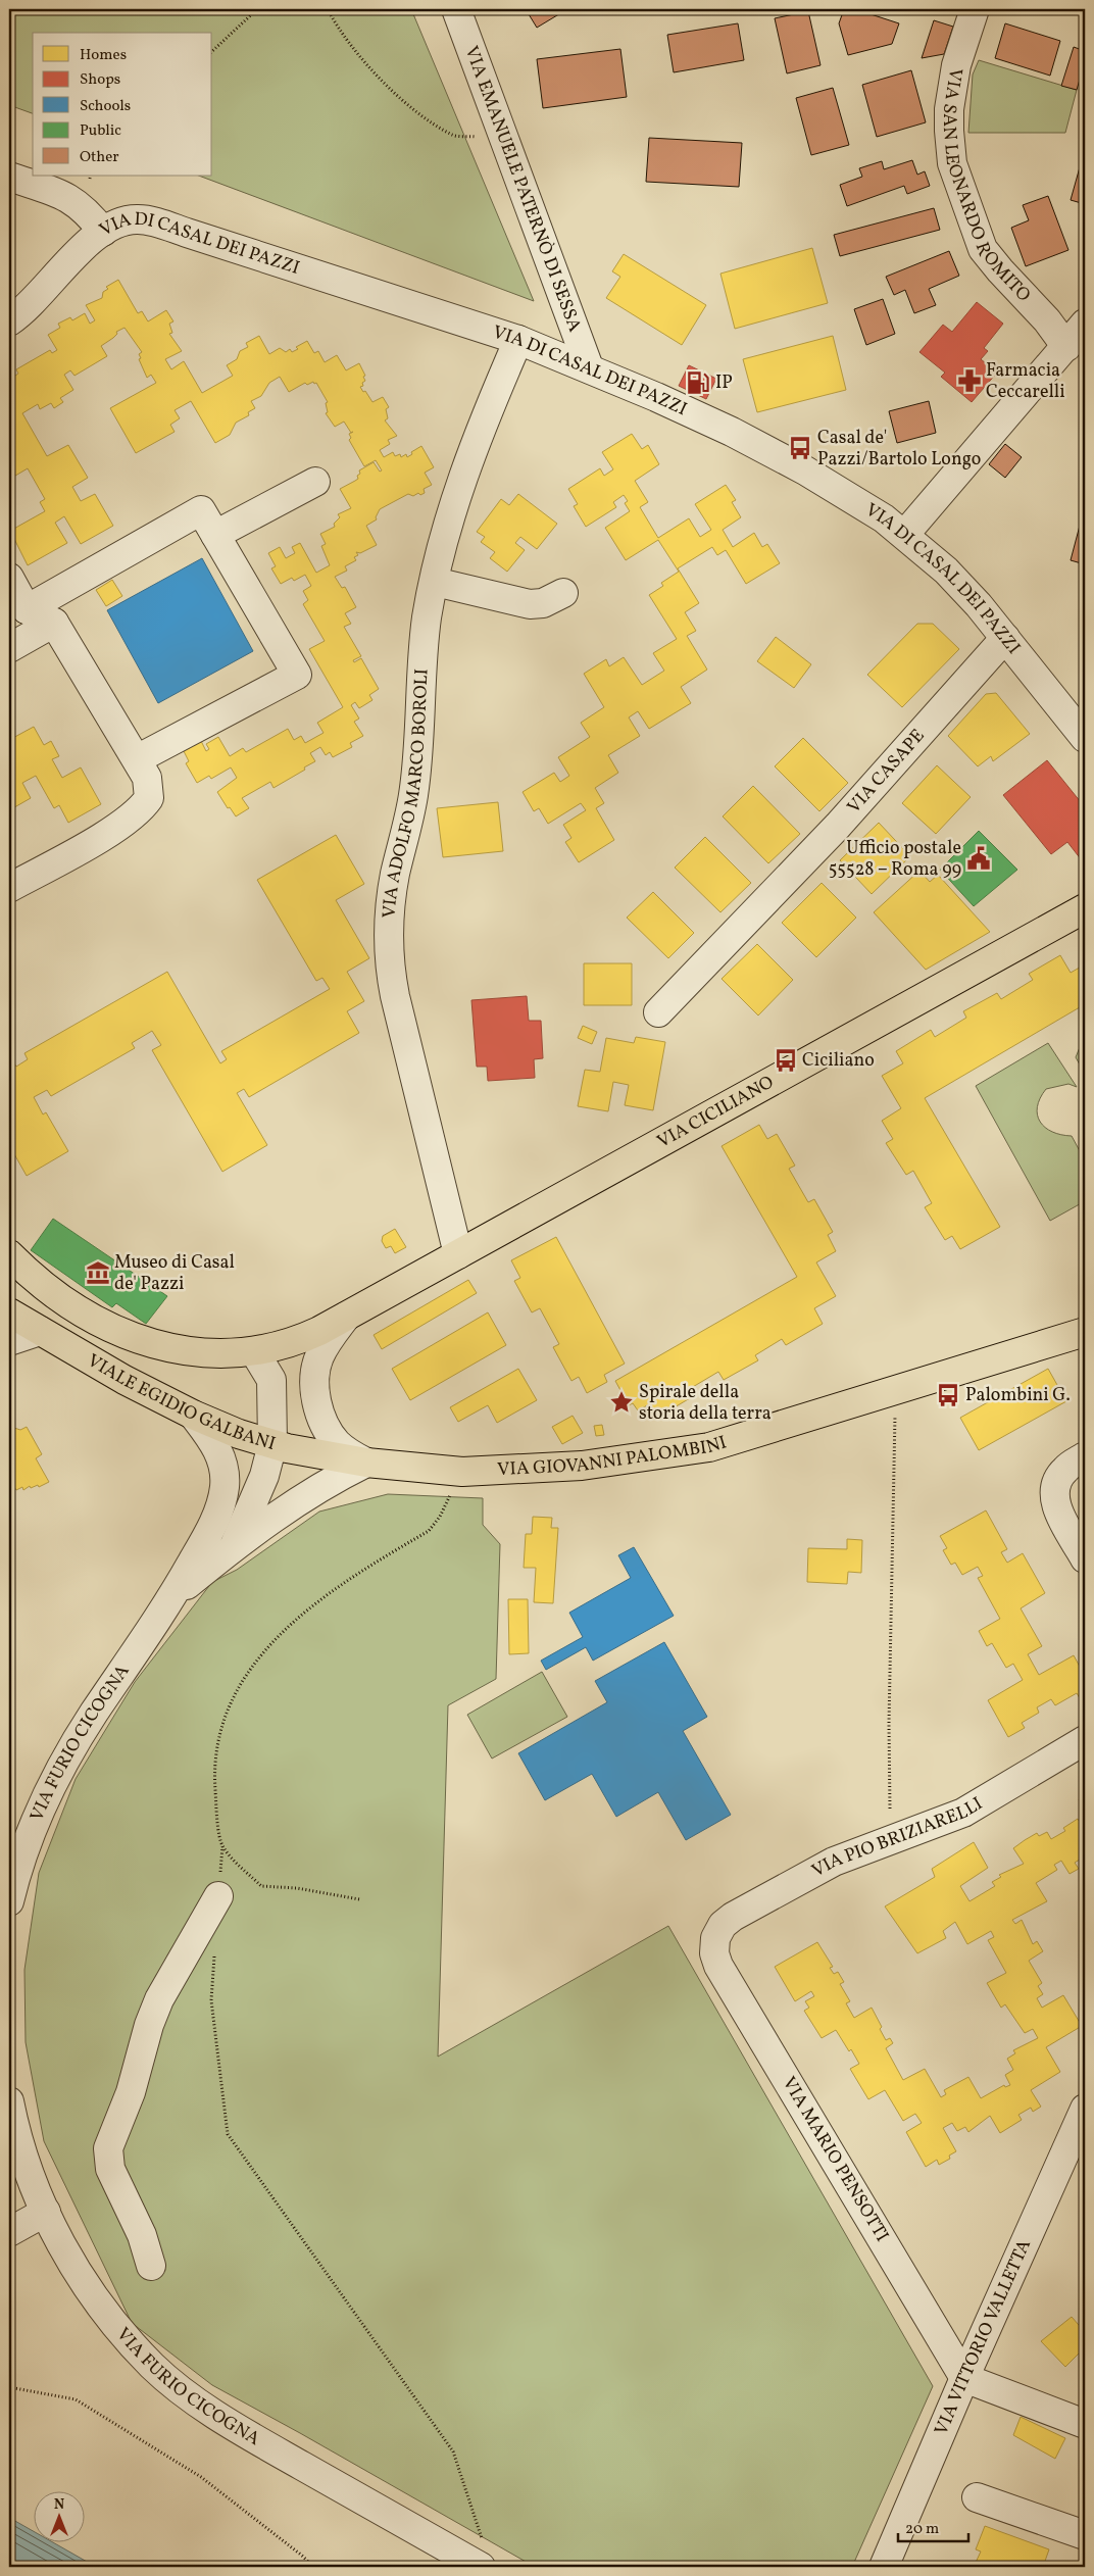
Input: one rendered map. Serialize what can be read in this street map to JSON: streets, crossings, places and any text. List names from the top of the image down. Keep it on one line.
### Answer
{"streets":{"main road":["VIA CICILIANO","VIALE EGIDIO GALBANI","VIA GIOVANNI PALOMBINI"],"street":["VIA SAN LEONARDO ROMITO","VIA EMANUELE PATERNÒ DI SESSA","VIA DI CASAL DEI PAZZI","VIA CASAPE","VIA ADOLFO MARCO BOROLI","VIA FURIO CICOGNA","VIA PIO BRIZIARELLI","VIA MARIO PENSOTTI","VIA VITTORIO VALLETTA"]},"crossings":[["VIA EMANUELE PATERNÒ DI SESSA","VIA DI CASAL DEI PAZZI"],["VIA DI CASAL DEI PAZZI","VIA CASAPE"],["VIA DI CASAL DEI PAZZI","VIA ADOLFO MARCO BOROLI"],["VIA ADOLFO MARCO BOROLI","VIA CICILIANO"],["VIA CICILIANO","VIALE EGIDIO GALBANI"],["VIALE EGIDIO GALBANI","VIA GIOVANNI PALOMBINI"],["VIALE EGIDIO GALBANI","VIA FURIO CICOGNA"],["VIA GIOVANNI PALOMBINI","VIA FURIO CICOGNA"],["VIA PIO BRIZIARELLI","VIA MARIO PENSOTTI"],["VIA MARIO PENSOTTI","VIA VITTORIO VALLETTA"]],"places":{"pharmacy":["Farmacia Ceccarelli"],"fuel station":["IP"],"bus stop":["Casal de' Pazzi/Bartolo Longo","Ciciliano","Palombini G."],"public building":["Ufficio postale 55528 – Roma 99"],"museum":["Museo di Casal de' Pazzi"],"place":["Spirale della storia della terra"]},"legend":["Homes","Shops","Schools","Public","Other"],"scale_bar":"20 m","north":"top"}
